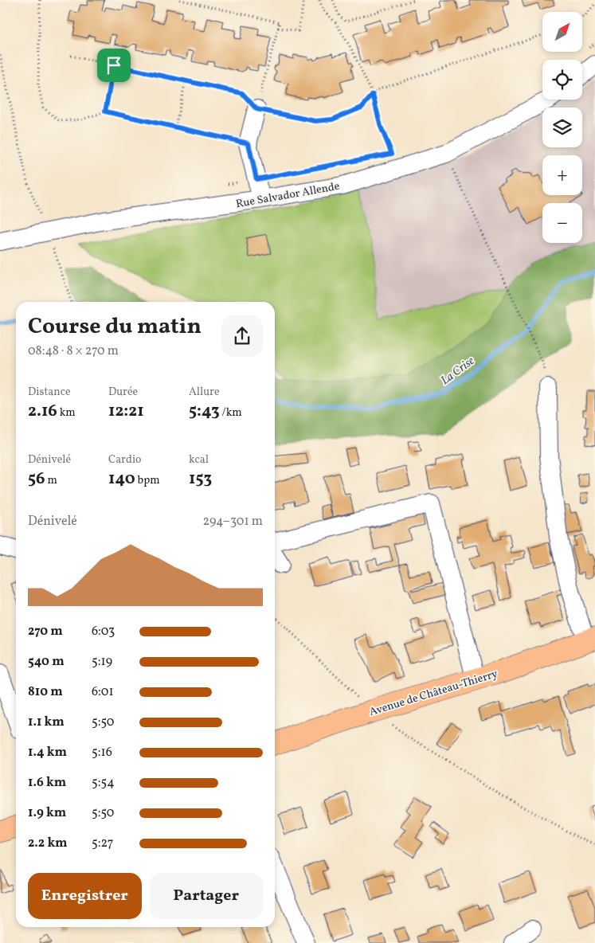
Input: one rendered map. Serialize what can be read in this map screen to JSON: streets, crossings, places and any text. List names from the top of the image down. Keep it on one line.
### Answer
{"streets":{"main road":["Avenue de Château-Thierry"],"street":["Rue Salvador Allende"]},"water":["La Crise"],"north":"top right","page":{"map_buttons":["+","−"],"heading":["Course du matin","08:48 · 8 × 270 m"],"stats":[["Distance","2.16 km"],["Durée","12:21"],["Allure","5:43 /km"],["Dénivelé","56 m"],["Cardio","140 bpm"],["kcal","153"]],"chart":["Dénivelé","294–301 m"],"list":[{"name":"270 m","note":"6:03"},{"name":"540 m","note":"5:19"},{"name":"810 m","note":"6:01"},{"name":"1.1 km","note":"5:50"},{"name":"1.4 km","note":"5:16"},{"name":"1.6 km","note":"5:54"},{"name":"1.9 km","note":"5:50"},{"name":"2.2 km","note":"5:27"}],"buttons":["Enregistrer","Partager"]}}
